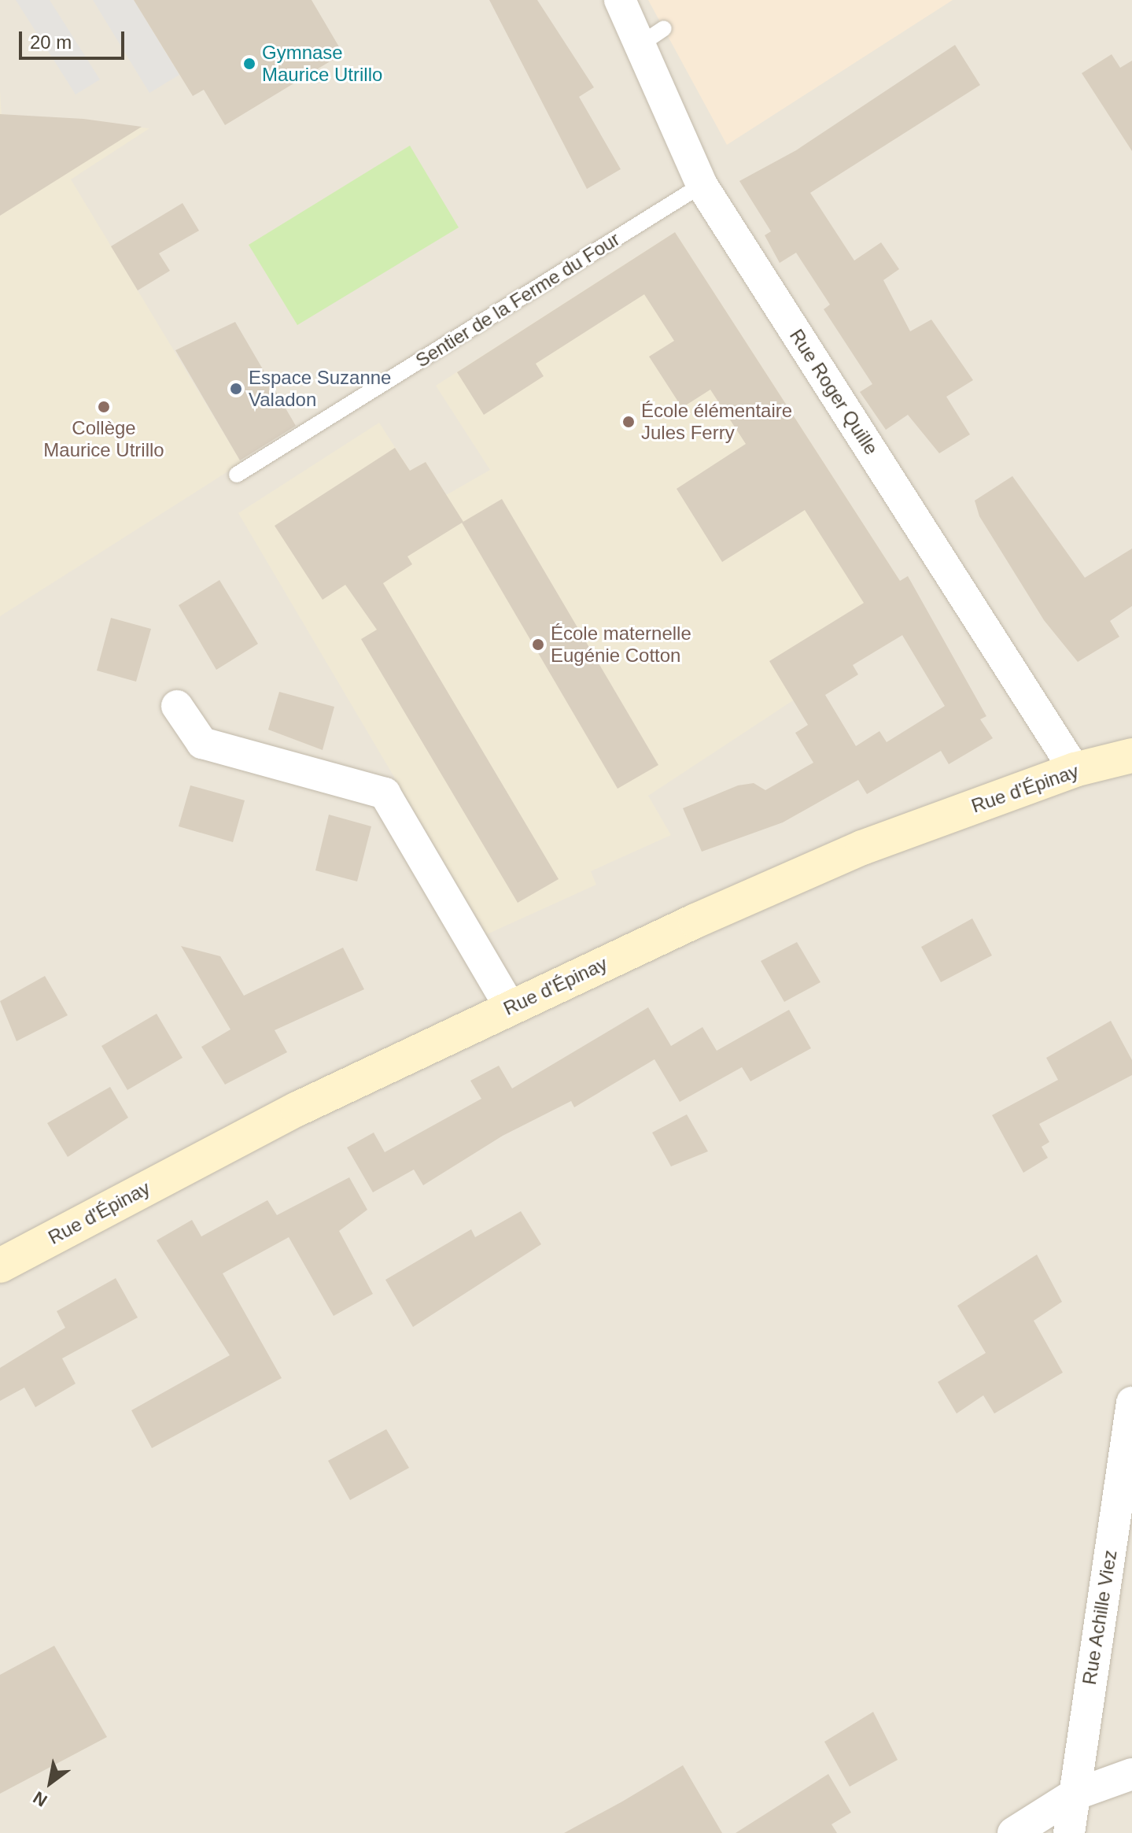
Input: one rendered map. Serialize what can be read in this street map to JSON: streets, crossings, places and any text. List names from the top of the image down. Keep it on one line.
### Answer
{"streets":{"main road":["Rue d'Épinay"],"street":["Rue Roger Quille","Rue Achille Viez"],"lane":["Sentier de la Ferme du Four"]},"crossings":[["Sentier de la Ferme du Four","Rue Roger Quille"],["Rue Roger Quille","Rue d'Épinay"]],"places":["Gymnase Maurice Utrillo","Espace Suzanne Valadon","Collège Maurice Utrillo","École élémentaire Jules Ferry","École maternelle Eugénie Cotton"],"scale_bar":"20 m","north":"bottom left"}
